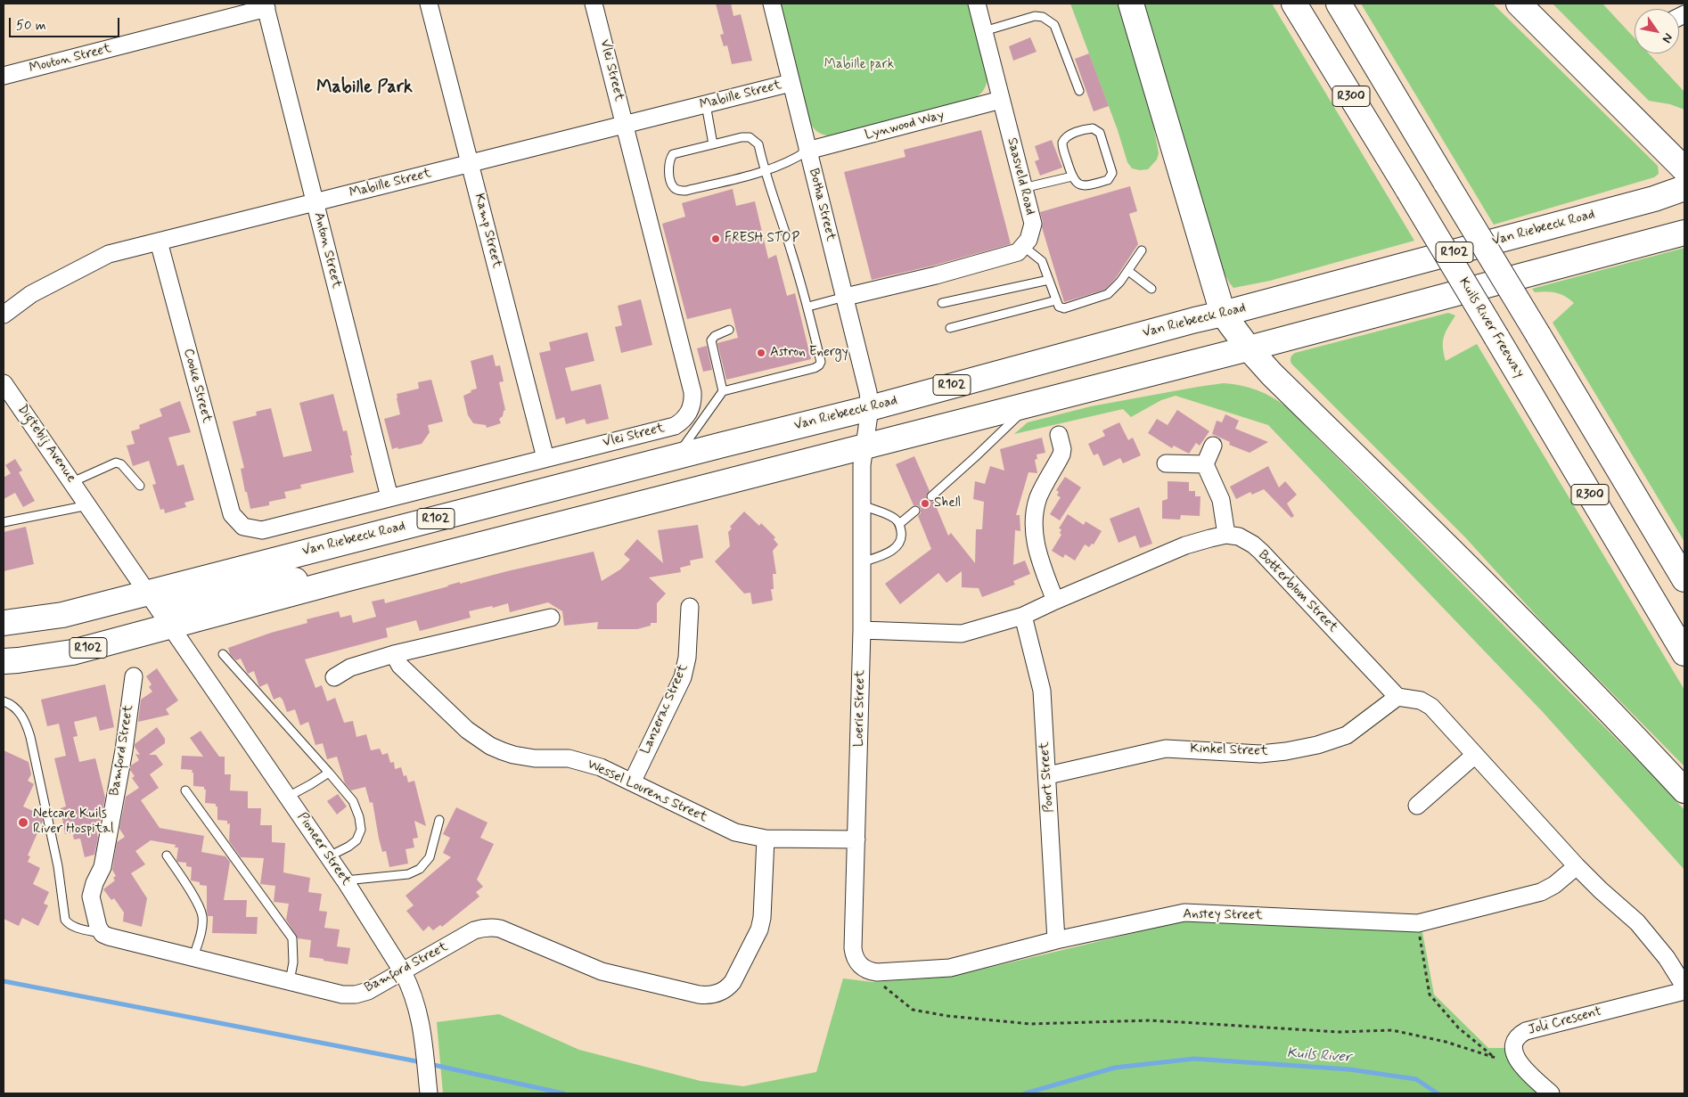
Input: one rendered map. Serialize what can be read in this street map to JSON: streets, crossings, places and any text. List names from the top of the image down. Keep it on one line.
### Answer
{"streets":{"main road":["R300","Van Riebeeck Road","R102","Kuils River Freeway"],"street":["Mouton Street","Vlei Street","Mabille Street","Lynwood Way","Saasveld Road","Botha Street","Kamp Street","Anton Street","Cooke Street","Digtebij Avenue","Botterblom Street","Loerie Street","Lanzerac Street","Bamford Street","Kinkel Street","Poort Street","Wessel Lourens Street","Pioneer Street","Anstey Street","Joli Crescent"]},"crossings":[["Mouton Street","Anton Street"],["Vlei Street","Mabille Street"],["Vlei Street","Kamp Street"],["Vlei Street","Anton Street"],["Vlei Street","Cooke Street"],["Mabille Street","Botha Street"],["Mabille Street","Kamp Street"],["Mabille Street","Anton Street"],["Mabille Street","Cooke Street"],["Lynwood Way","Saasveld Road"],["Lynwood Way","Botha Street"],["Botha Street","Van Riebeeck Road"],["Botha Street","R102"],["Botha Street","Loerie Street"],["Van Riebeeck Road","Digtebij Avenue"],["R102","Digtebij Avenue"],["R102","Loerie Street"],["R102","Pioneer Street"],["Digtebij Avenue","Pioneer Street"],["Botterblom Street","Kinkel Street"],["Loerie Street","Wessel Lourens Street"],["Loerie Street","Anstey Street"],["Lanzerac Street","Wessel Lourens Street"],["Bamford Street","Wessel Lourens Street"],["Bamford Street","Pioneer Street"],["Kinkel Street","Poort Street"],["Poort Street","Anstey Street"]],"districts":["Mabille Park"],"water":["Kuils River"],"parks":["Mabille park"],"places":["FRESH STOP","Astron Energy","Shell","Netcare Kuils River Hospital"],"scale_bar":"50 m","north":"bottom right"}
